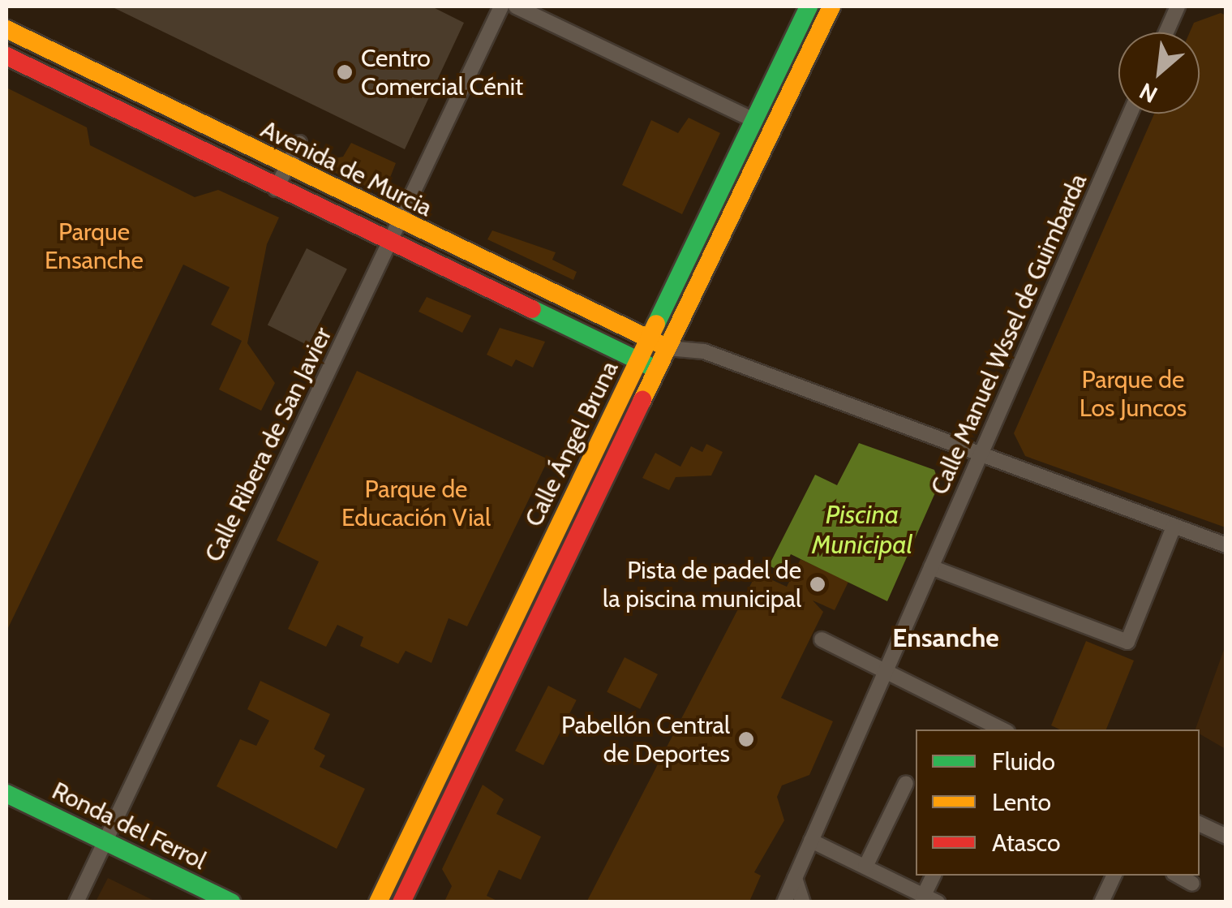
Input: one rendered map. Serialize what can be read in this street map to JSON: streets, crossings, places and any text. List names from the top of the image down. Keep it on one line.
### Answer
{"streets":{"main road":["Avenida de Murcia","Calle Ángel Bruna","Ronda del Ferrol"],"street":["Calle Manuel Wssel de Guimbarda","Calle Ribera de San Javier"]},"crossings":[["Avenida de Murcia","Calle Ángel Bruna"],["Avenida de Murcia","Calle Ribera de San Javier"],["Calle Ribera de San Javier","Ronda del Ferrol"]],"districts":["Ensanche"],"water":["Piscina Municipal"],"parks":["Parque Ensanche","Parque de Los Juncos","Parque de Educación Vial"],"places":["Centro Comercial Cénit","Pista de padel de la piscina municipal","Pabellón Central de Deportes"],"legend":["Fluido","Lento","Atasco"],"north":"bottom left"}
